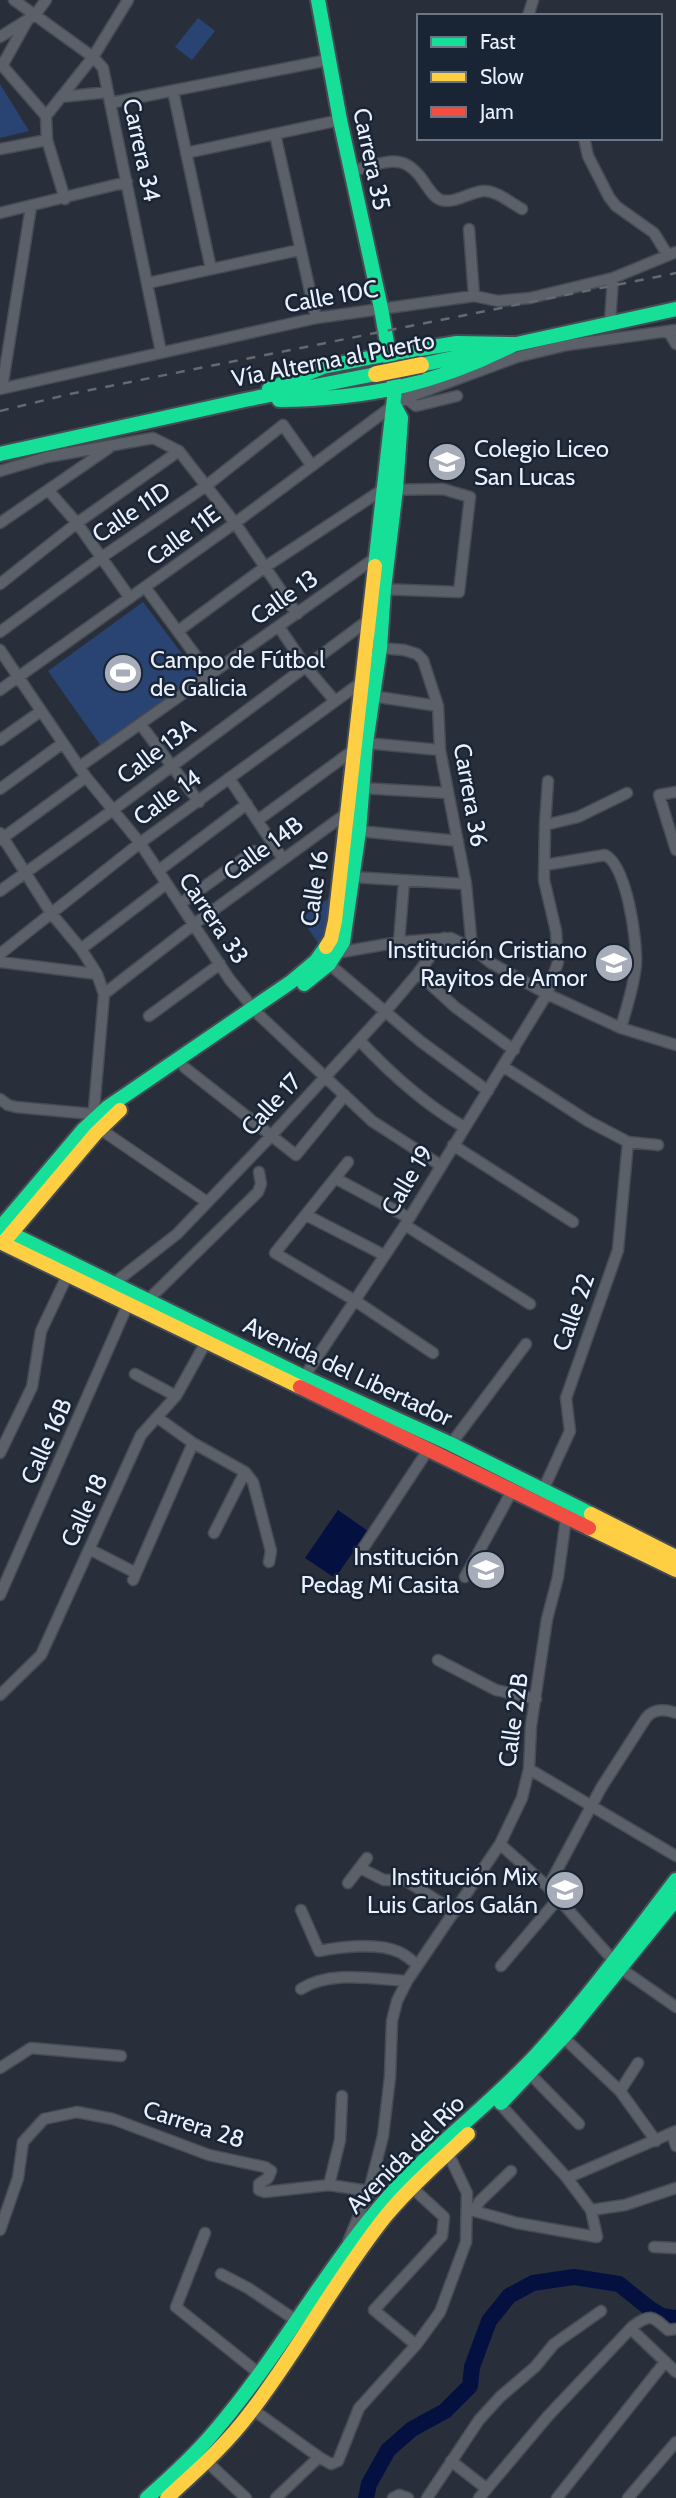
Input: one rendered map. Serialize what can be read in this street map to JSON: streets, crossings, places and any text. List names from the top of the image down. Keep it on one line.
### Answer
{"streets":{"main road":["Carrera 35","Vía Alterna al Puerto","Calle 16","Avenida del Libertador","Avenida del Río"],"street":["Carrera 34","Calle 10C","Calle 11D","Calle 11E","Calle 13","Calle 13A","Carrera 36","Calle 14","Calle 14B","Carrera 33","Calle 17","Calle 19","Calle 22","Calle 16B","Calle 18","Calle 22B","Carrera 28"]},"crossings":[["Carrera 34","Calle 10C"],["Carrera 35","Calle 10C"],["Carrera 35","Calle 16"],["Calle 11D","Calle 11E"],["Calle 11E","Calle 16"],["Calle 11E","Carrera 33"],["Calle 13","Calle 16"],["Calle 13","Carrera 33"],["Calle 13A","Calle 16"],["Calle 13A","Carrera 33"],["Carrera 36","Calle 16"],["Calle 14","Calle 16"],["Calle 14","Carrera 33"],["Calle 14B","Calle 16"],["Calle 14B","Carrera 33"],["Calle 16","Carrera 33"],["Calle 16","Calle 17"],["Calle 16","Avenida del Libertador"],["Carrera 33","Calle 17"],["Carrera 33","Calle 19"],["Calle 17","Avenida del Libertador"],["Calle 19","Avenida del Libertador"],["Calle 22","Avenida del Libertador"],["Avenida del Libertador","Calle 16B"],["Avenida del Libertador","Calle 18"],["Avenida del Libertador","Calle 22B"],["Calle 22B","Avenida del Río"]],"places":{"school or university":["Colegio Liceo San Lucas","Institución Cristiano Rayitos de Amor","Institución Pedag Mi Casita","Institución Mix Luis Carlos Galán"],"sports":["Campo de Fútbol de Galicia"]},"legend":["Fast","Slow","Jam"]}
